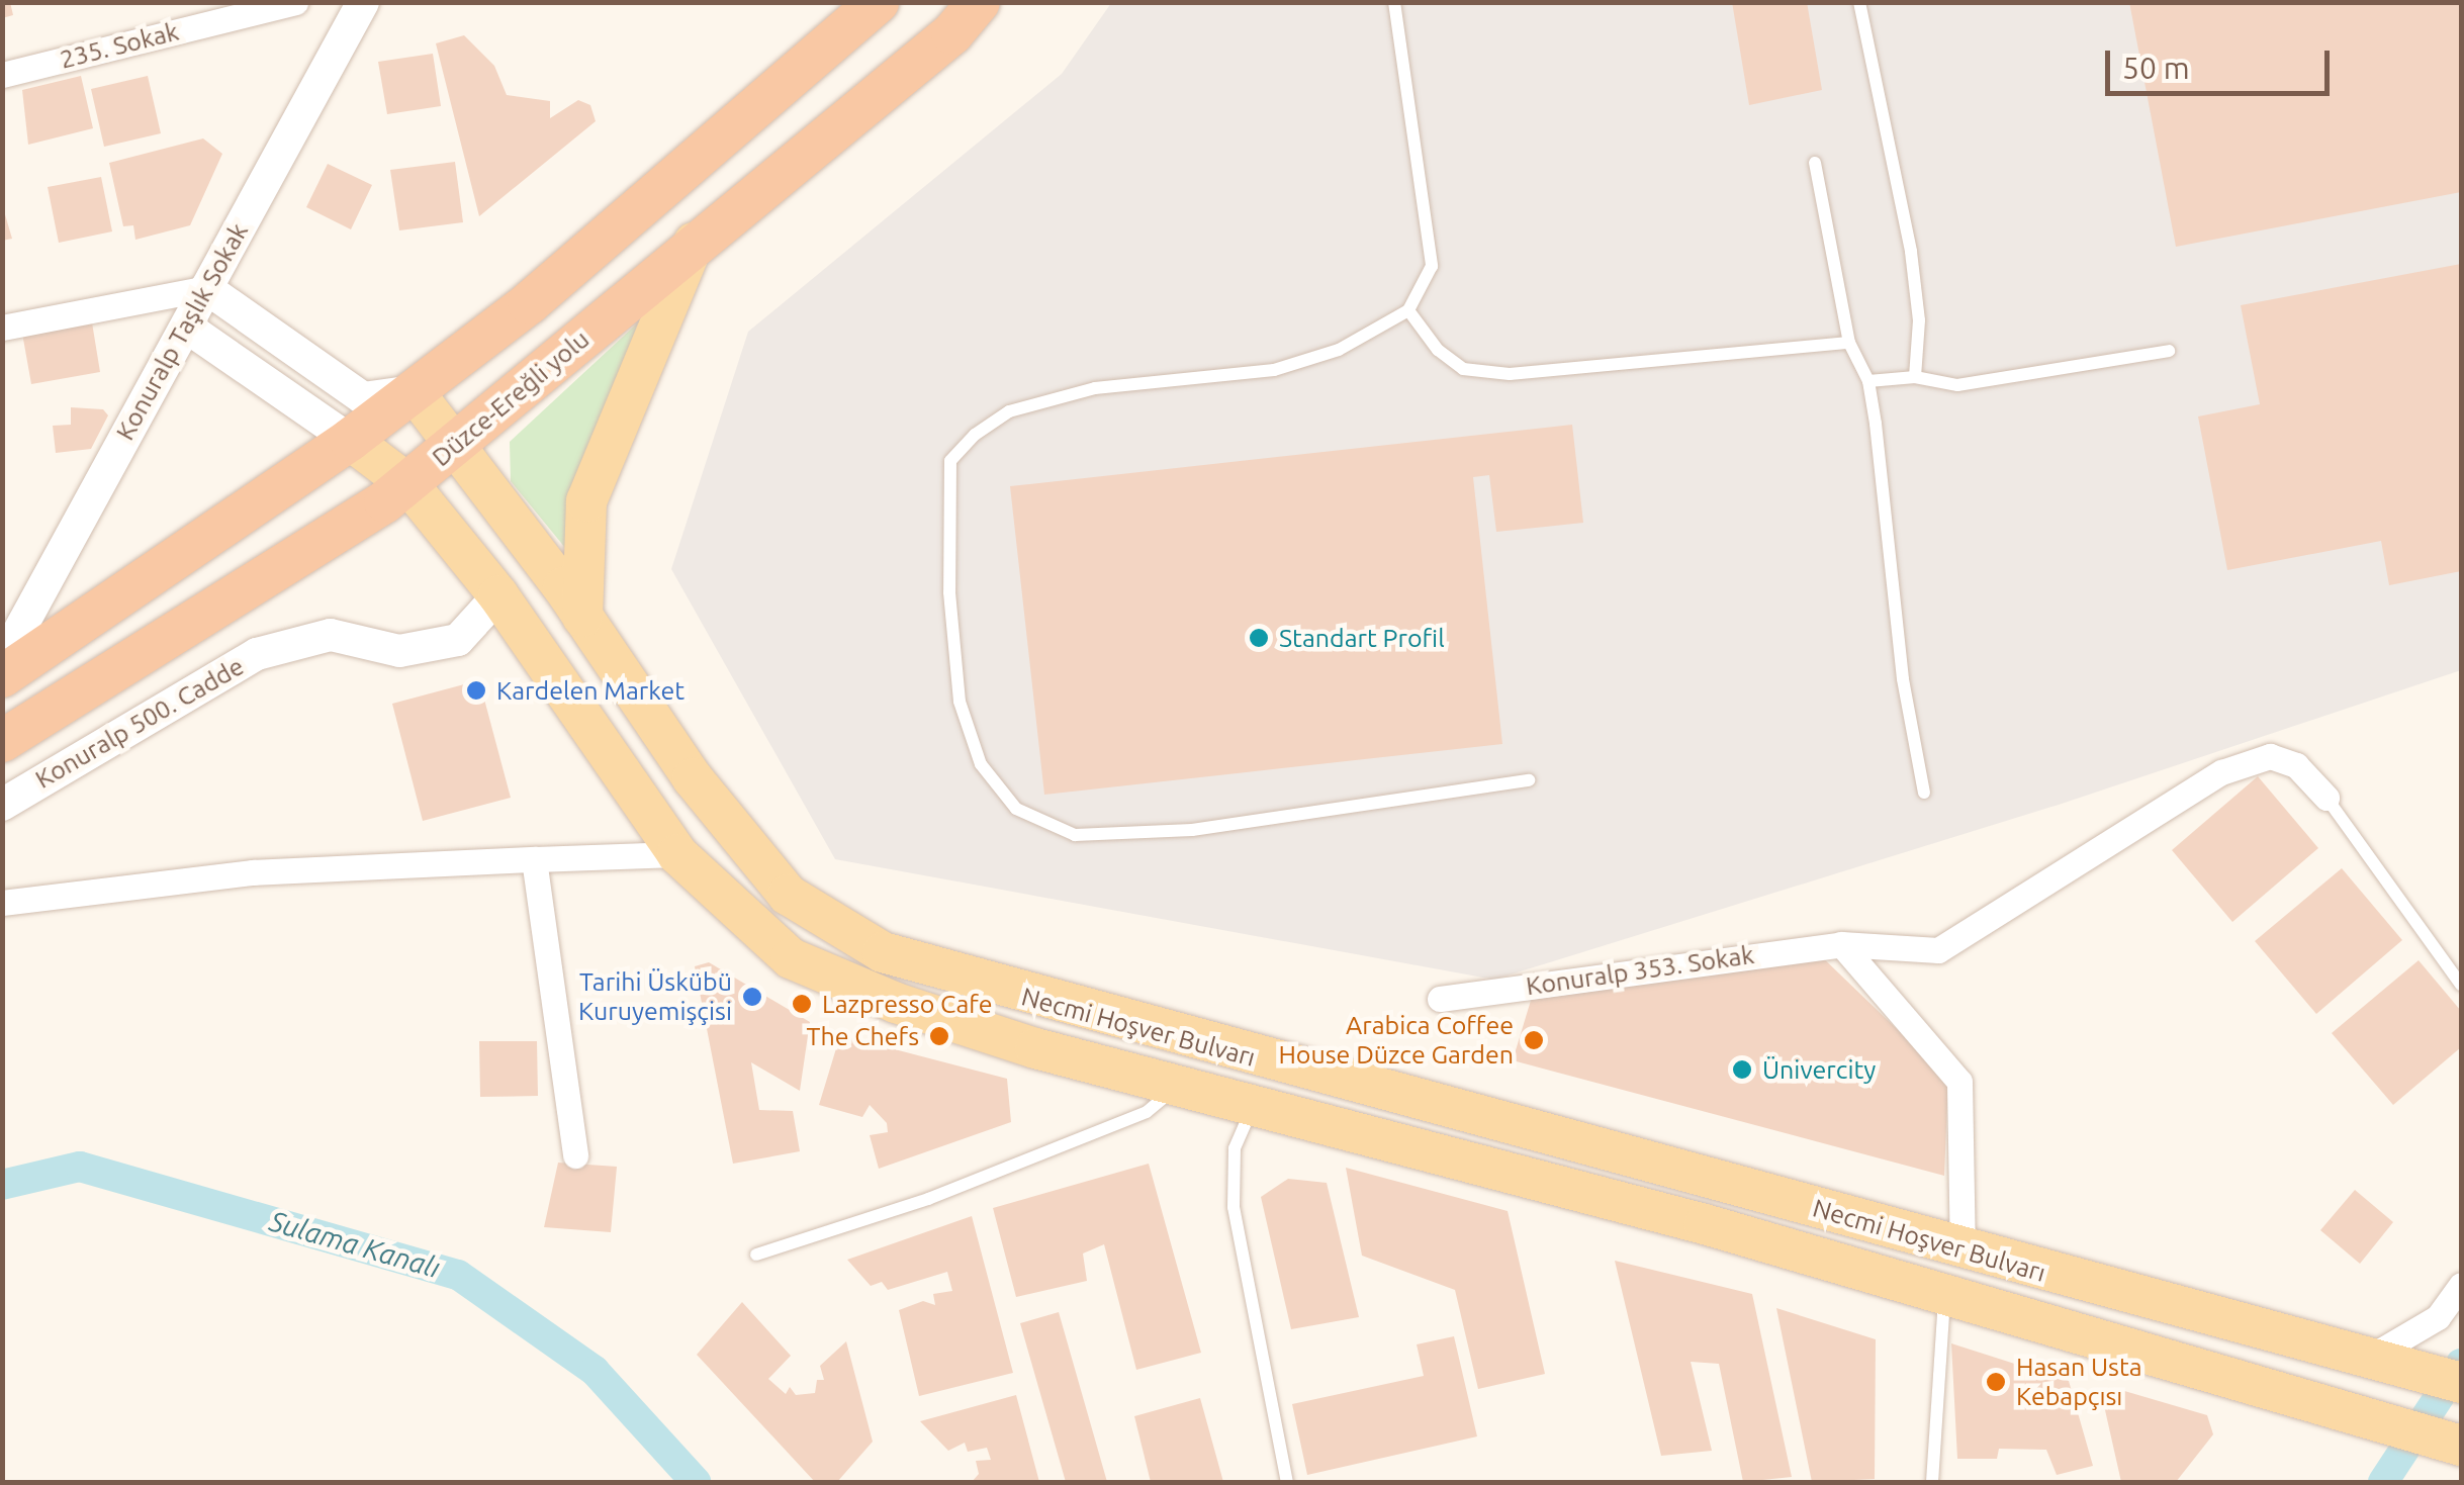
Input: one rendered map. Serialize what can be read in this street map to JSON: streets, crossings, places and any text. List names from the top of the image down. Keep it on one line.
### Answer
{"streets":{"highway":["Düzce-Ereğli yolu"],"main road":["Necmi Hoşver Bulvarı"],"street":["235. Sokak","Konuralp Taşlık Sokak","Konuralp 500. Cadde","Konuralp 353. Sokak"]},"crossings":[["Düzce-Ereğli yolu","Necmi Hoşver Bulvarı"],["Konuralp 500. Cadde","Necmi Hoşver Bulvarı"]],"water":["Sulama Kanalı"],"places":["Standart Profil","Kardelen Market","Tarihi Üskübü Kuruyemişçisi","Lazpresso Cafe","The Chefs","Arabica Coffee House Düzce Garden","Ünivercity","Hasan Usta Kebapçısı"],"scale_bar":"50 m"}
